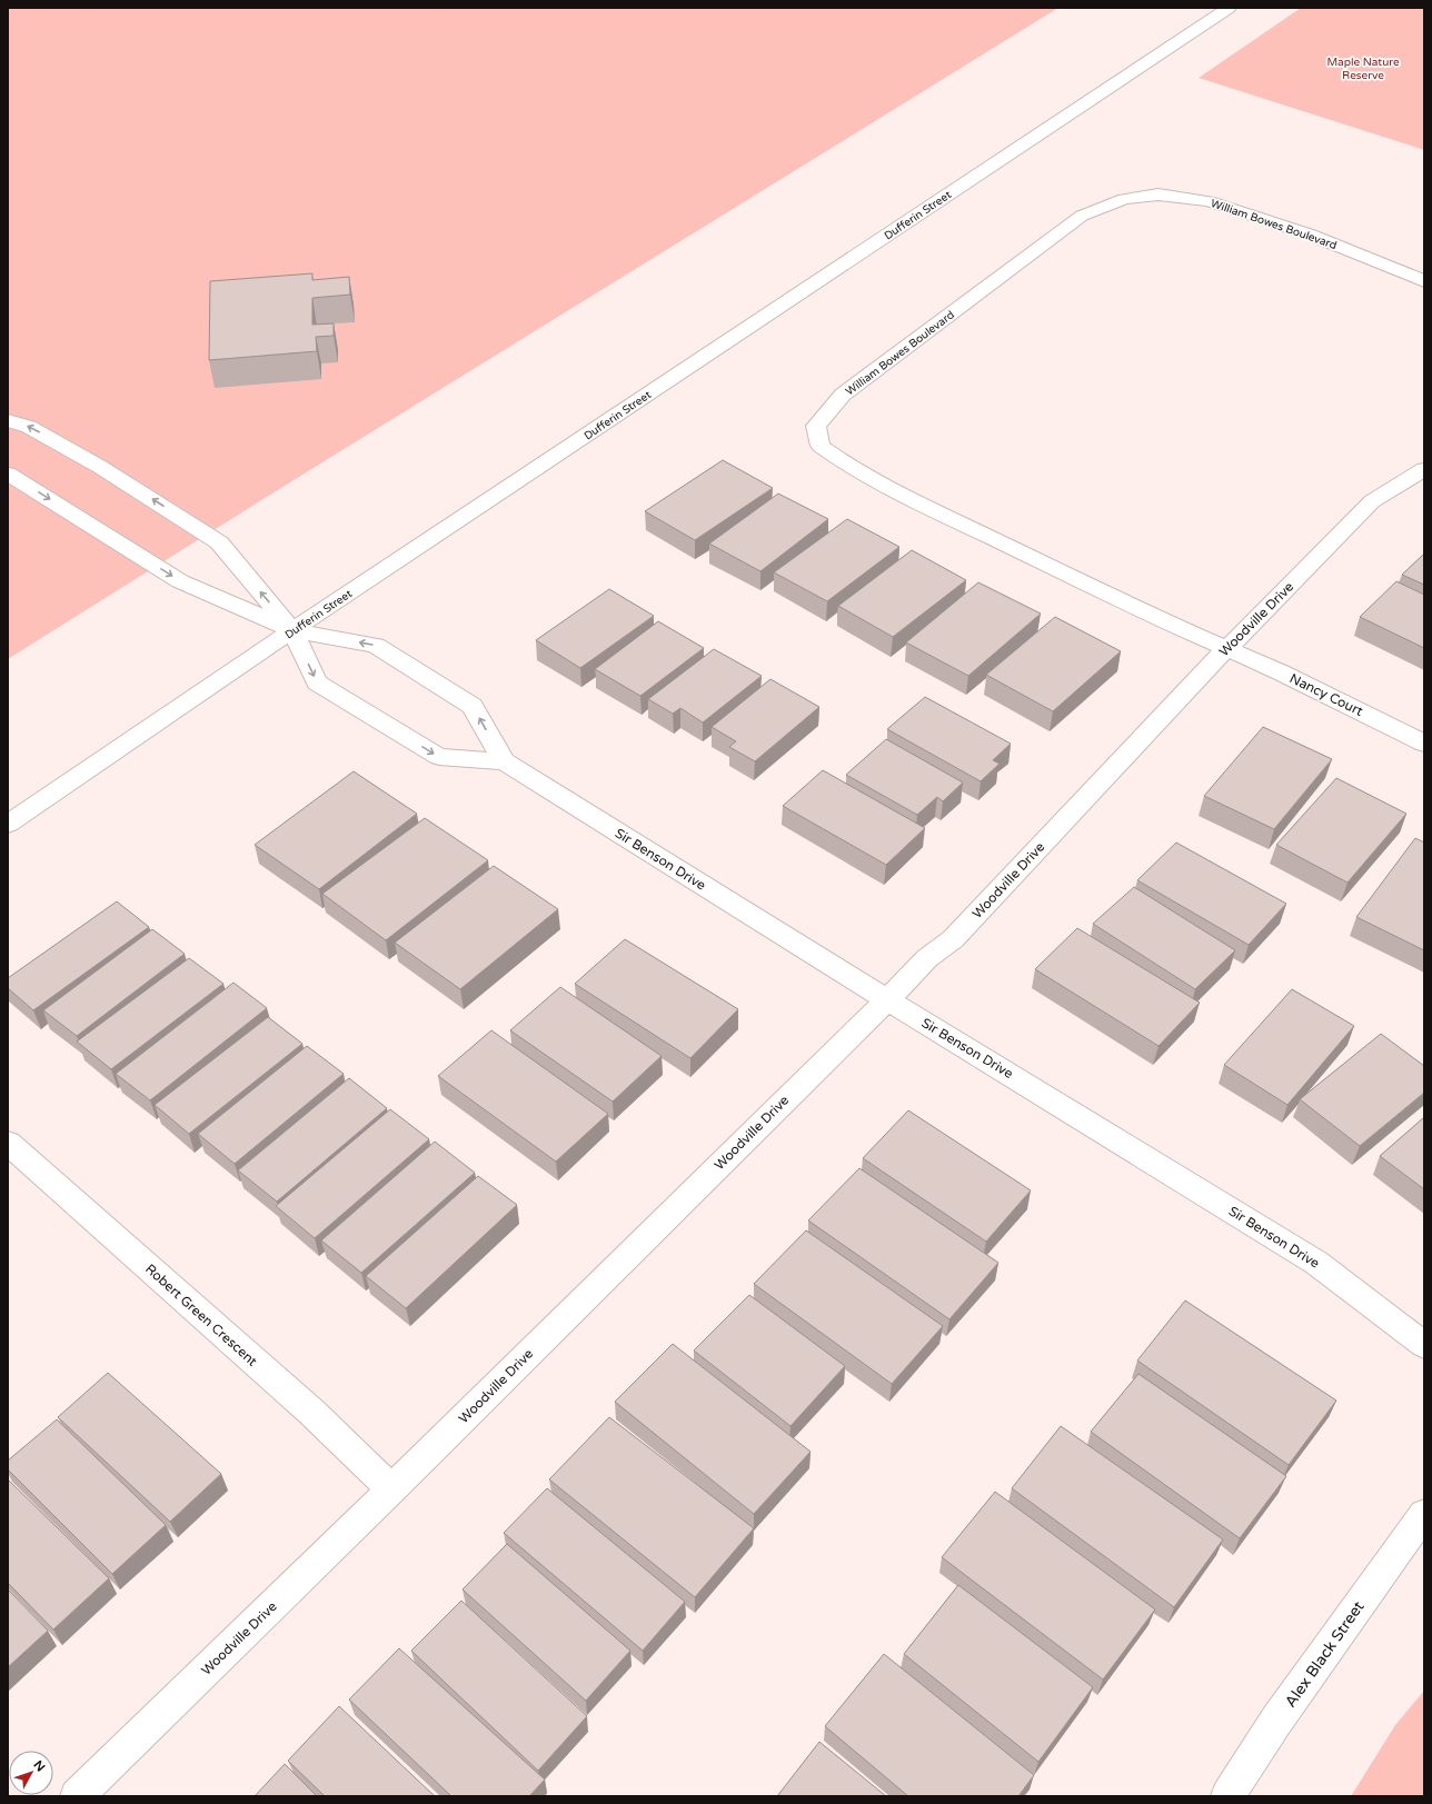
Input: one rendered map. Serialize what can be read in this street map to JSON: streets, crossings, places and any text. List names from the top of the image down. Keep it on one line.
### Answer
{"streets":{"street":["Dufferin Street","William Bowes Boulevard","Woodville Drive","Nancy Court","Sir Benson Drive","Robert Green Crescent","Alex Black Street"]},"crossings":[["Dufferin Street","Sir Benson Drive"],["William Bowes Boulevard","Woodville Drive"],["William Bowes Boulevard","Nancy Court"],["Woodville Drive","Nancy Court"],["Woodville Drive","Sir Benson Drive"],["Woodville Drive","Robert Green Crescent"]],"parks":["Maple Nature Reserve"],"north":"top right"}
